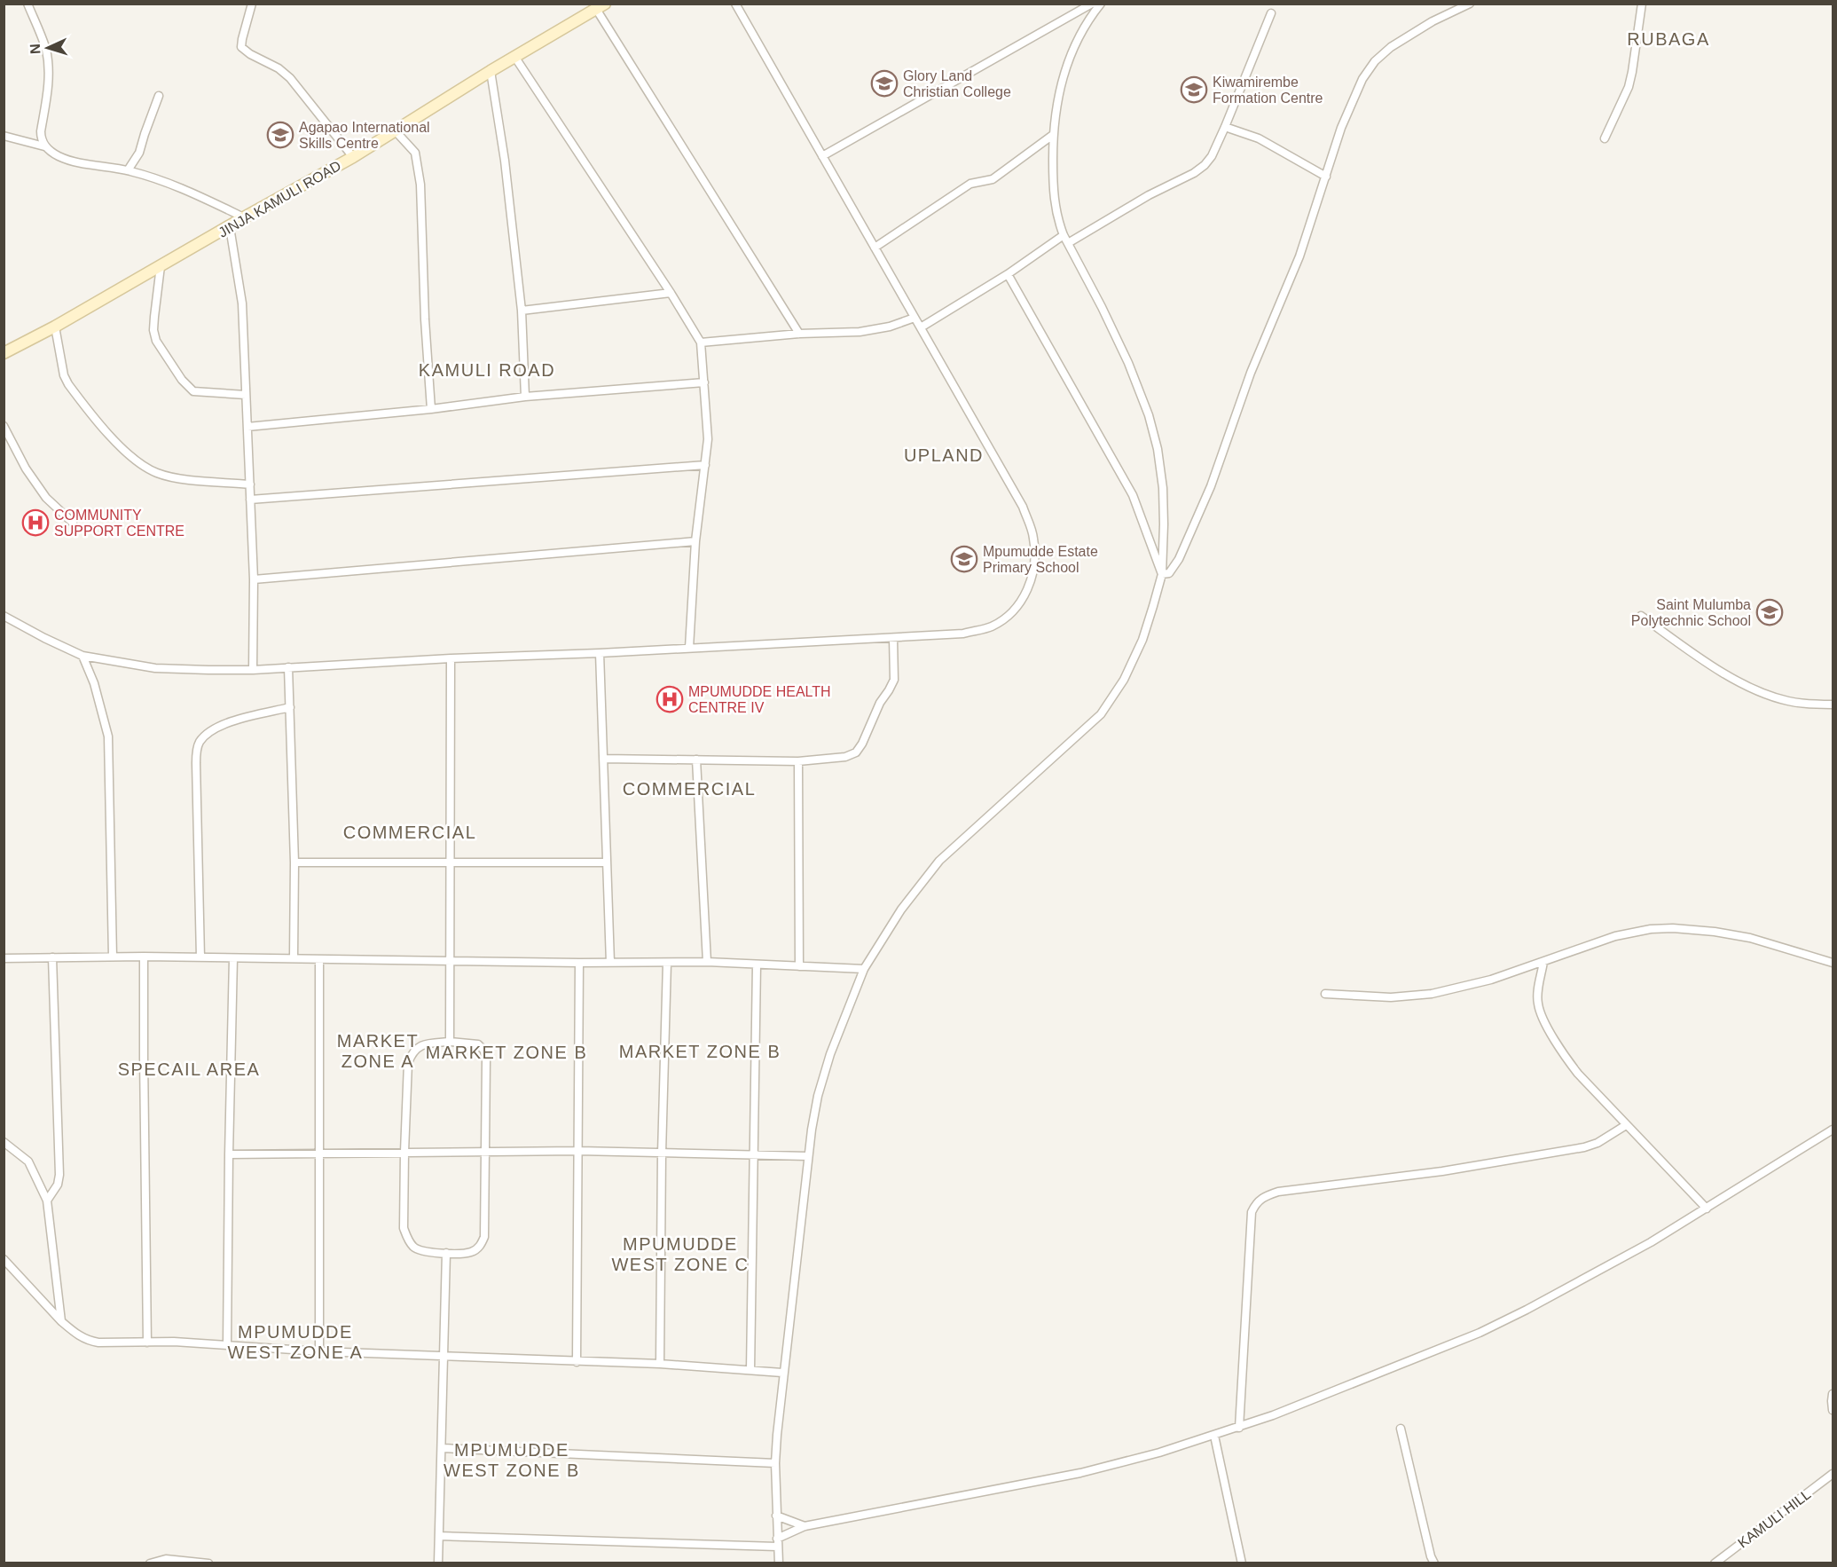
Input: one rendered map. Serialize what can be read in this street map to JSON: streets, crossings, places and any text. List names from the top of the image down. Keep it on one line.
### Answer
{"streets":{"main road":["JINJA KAMULI ROAD"],"street":["KAMULI HILL"]},"districts":["RUBAGA","KAMULI ROAD","UPLAND","COMMERCIAL","COMMERCIAL","MARKET ZONE A","MARKET ZONE B","MARKET ZONE B","SPECAIL AREA","MPUMUDDE WEST ZONE C","MPUMUDDE WEST ZONE A","MPUMUDDE WEST ZONE B"],"places":{"school or university":["Glory Land Christian College","Kiwamirembe Formation Centre","Agapao International Skills Centre","Mpumudde Estate Primary School","Saint Mulumba Polytechnic School"],"hospital":["COMMUNITY SUPPORT CENTRE","MPUMUDDE HEALTH CENTRE IV"]},"north":"left"}
